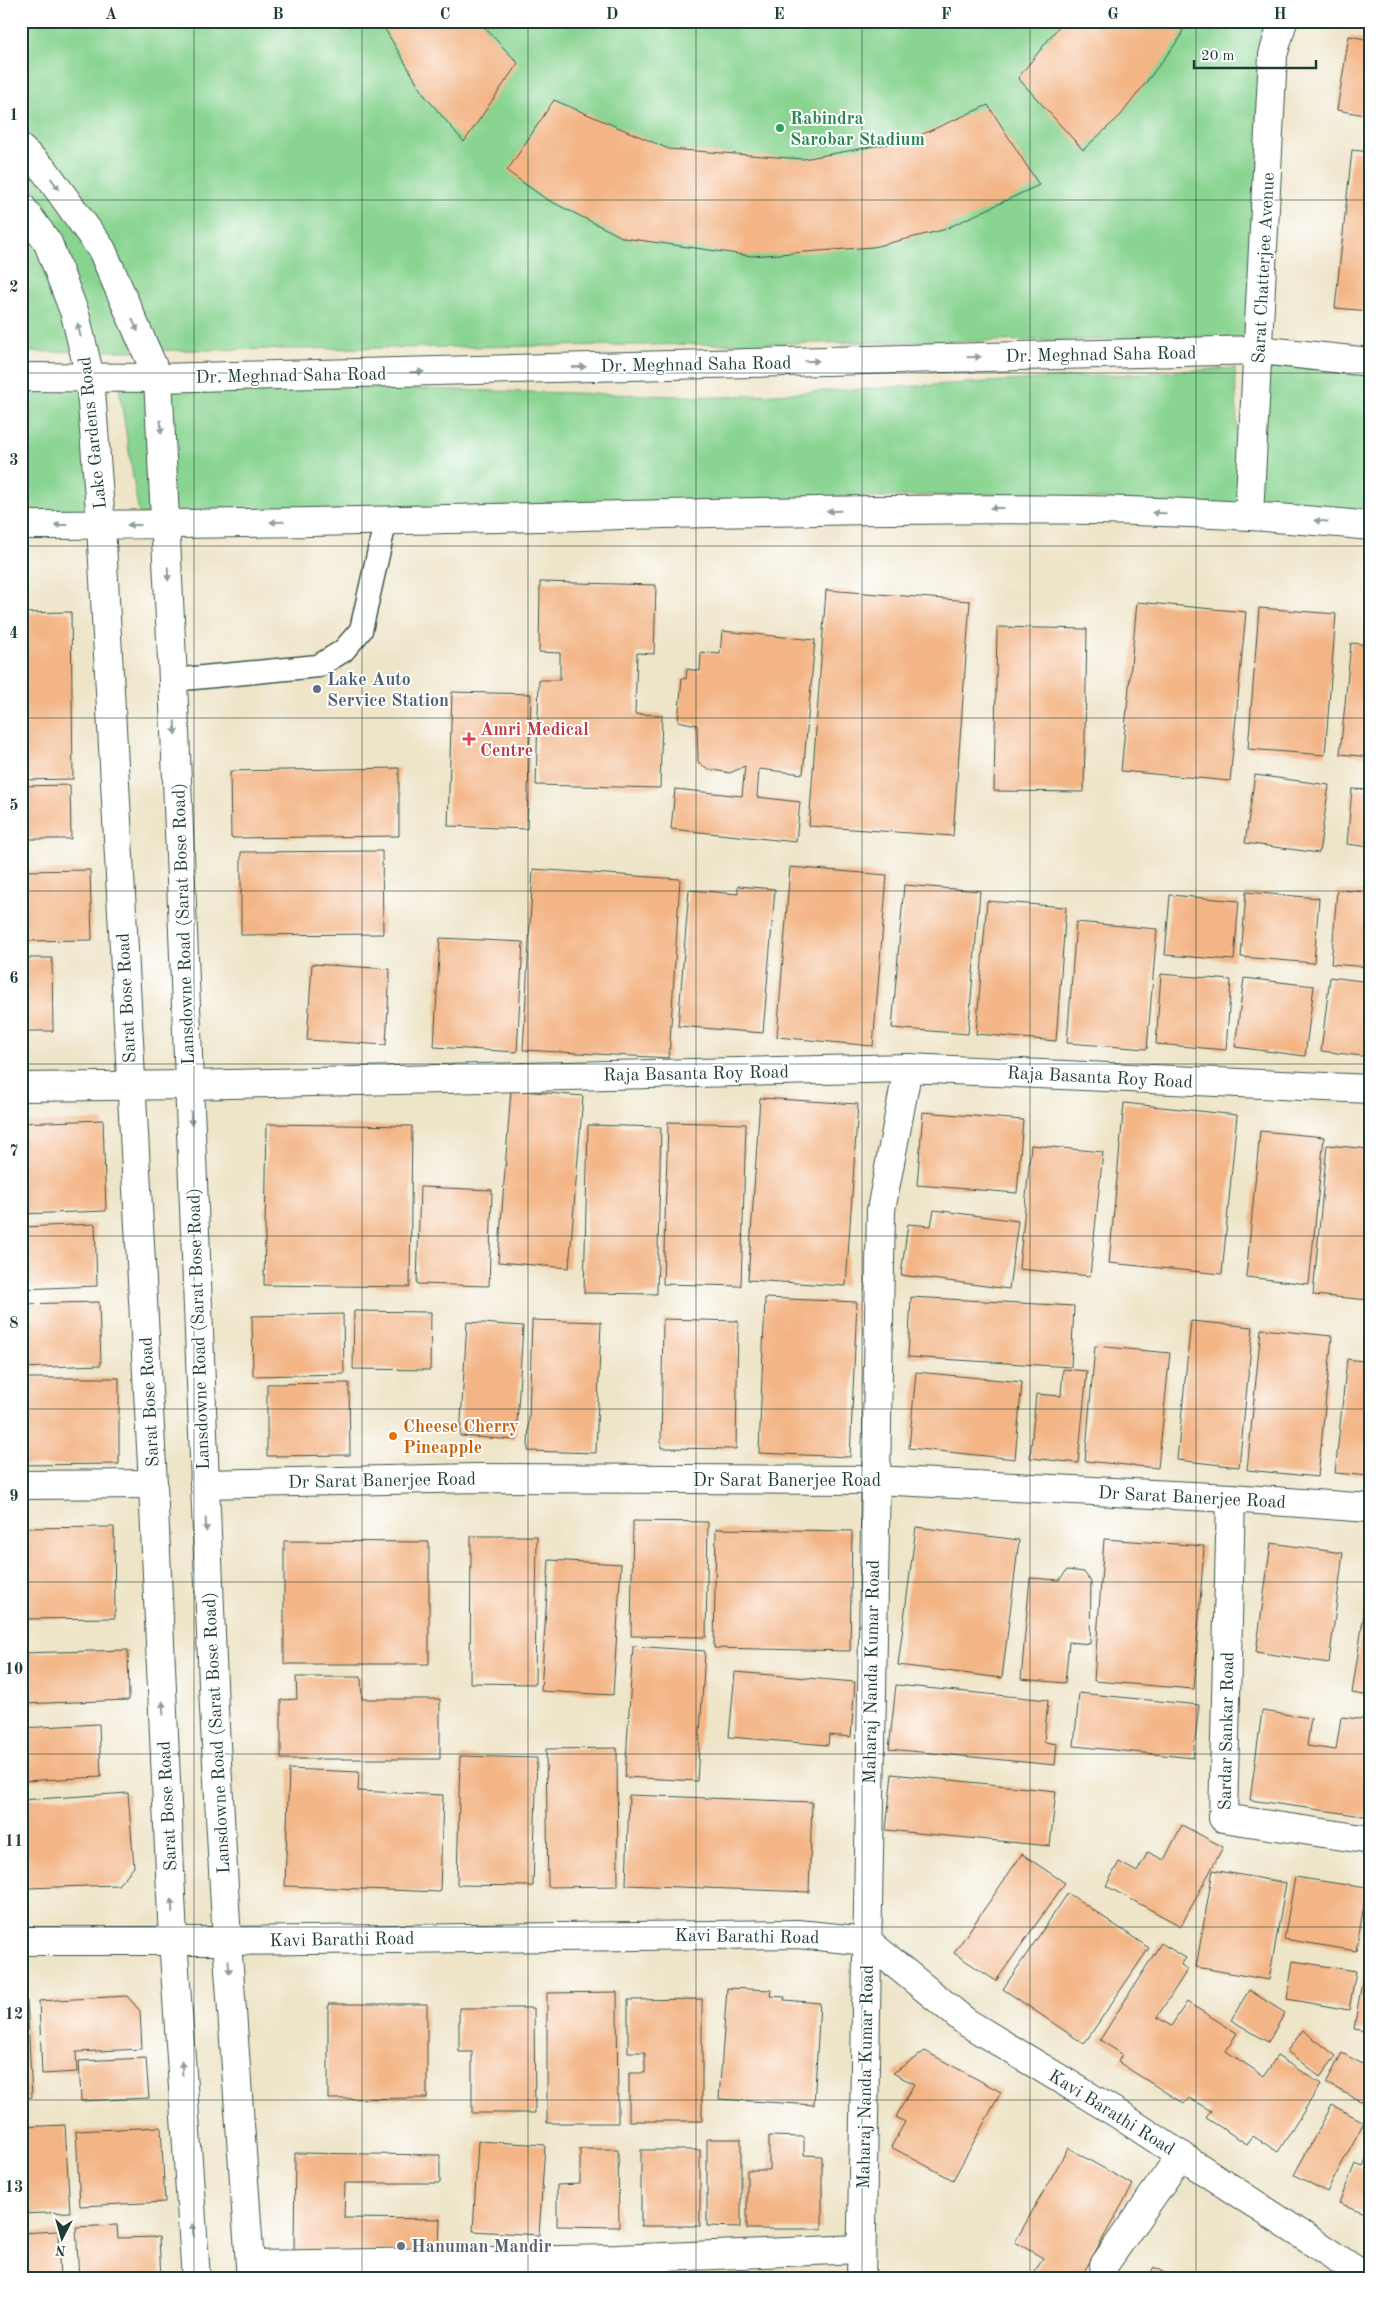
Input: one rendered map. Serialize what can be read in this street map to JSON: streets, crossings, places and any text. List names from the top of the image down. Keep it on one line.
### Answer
{"streets":{"street":["Sarat Chatterjee Avenue","Dr. Meghnad Saha Road","Lake Gardens Road","Lansdowne Road (Sarat Bose Road)","Sarat Bose Road","Raja Basanta Roy Road","Dr Sarat Banerjee Road","Maharaj Nanda Kumar Road","Sardar Sankar Road","Kavi Barathi Road"]},"crossings":[["Sarat Chatterjee Avenue","Dr. Meghnad Saha Road"],["Dr. Meghnad Saha Road","Lake Gardens Road"],["Dr. Meghnad Saha Road","Lansdowne Road (Sarat Bose Road)"],["Lake Gardens Road","Sarat Bose Road"],["Lansdowne Road (Sarat Bose Road)","Raja Basanta Roy Road"],["Lansdowne Road (Sarat Bose Road)","Dr Sarat Banerjee Road"],["Lansdowne Road (Sarat Bose Road)","Kavi Barathi Road"],["Sarat Bose Road","Raja Basanta Roy Road"],["Sarat Bose Road","Kavi Barathi Road"],["Raja Basanta Roy Road","Maharaj Nanda Kumar Road"],["Dr Sarat Banerjee Road","Maharaj Nanda Kumar Road"],["Dr Sarat Banerjee Road","Sardar Sankar Road"],["Maharaj Nanda Kumar Road","Kavi Barathi Road"]],"one_way":["Lansdowne Road (Sarat Bose Road)","Sarat Bose Road"],"places":{"other":["Rabindra Sarobar Stadium","Lake Auto Service Station","Cheese Cherry Pineapple","Hanuman Mandir"],"health":["Amri Medical Centre"]},"scale_bar":"20 m","north":"bottom","grid":{"columns":["A","B","C","D","E","F","G","H"],"rows":["1","2","3","4","5","6","7","8","9","10","11","12","13"]}}
